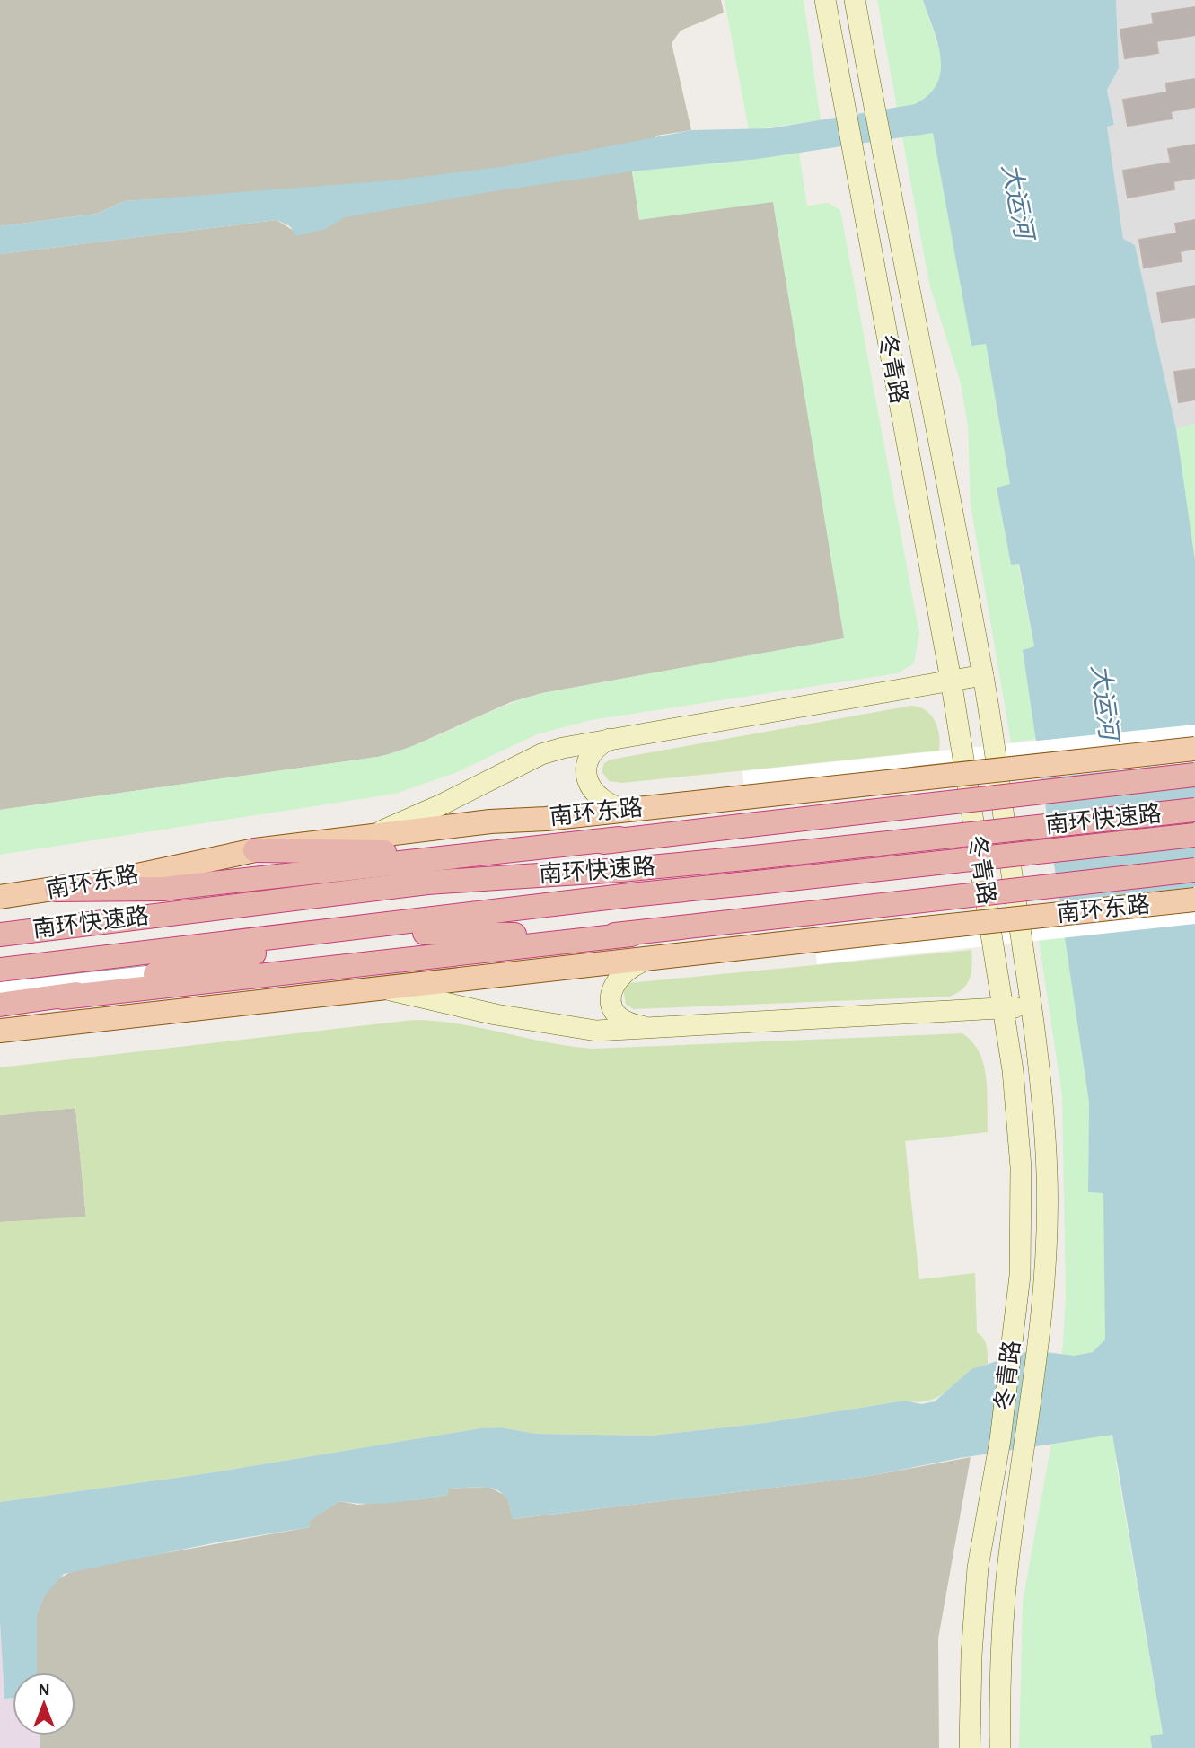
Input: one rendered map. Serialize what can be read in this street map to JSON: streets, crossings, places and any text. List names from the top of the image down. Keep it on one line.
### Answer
{"streets":{"highway":["南环快速路"],"main road":["冬青路","南环东路"]},"water":["大运河"],"north":"top"}
